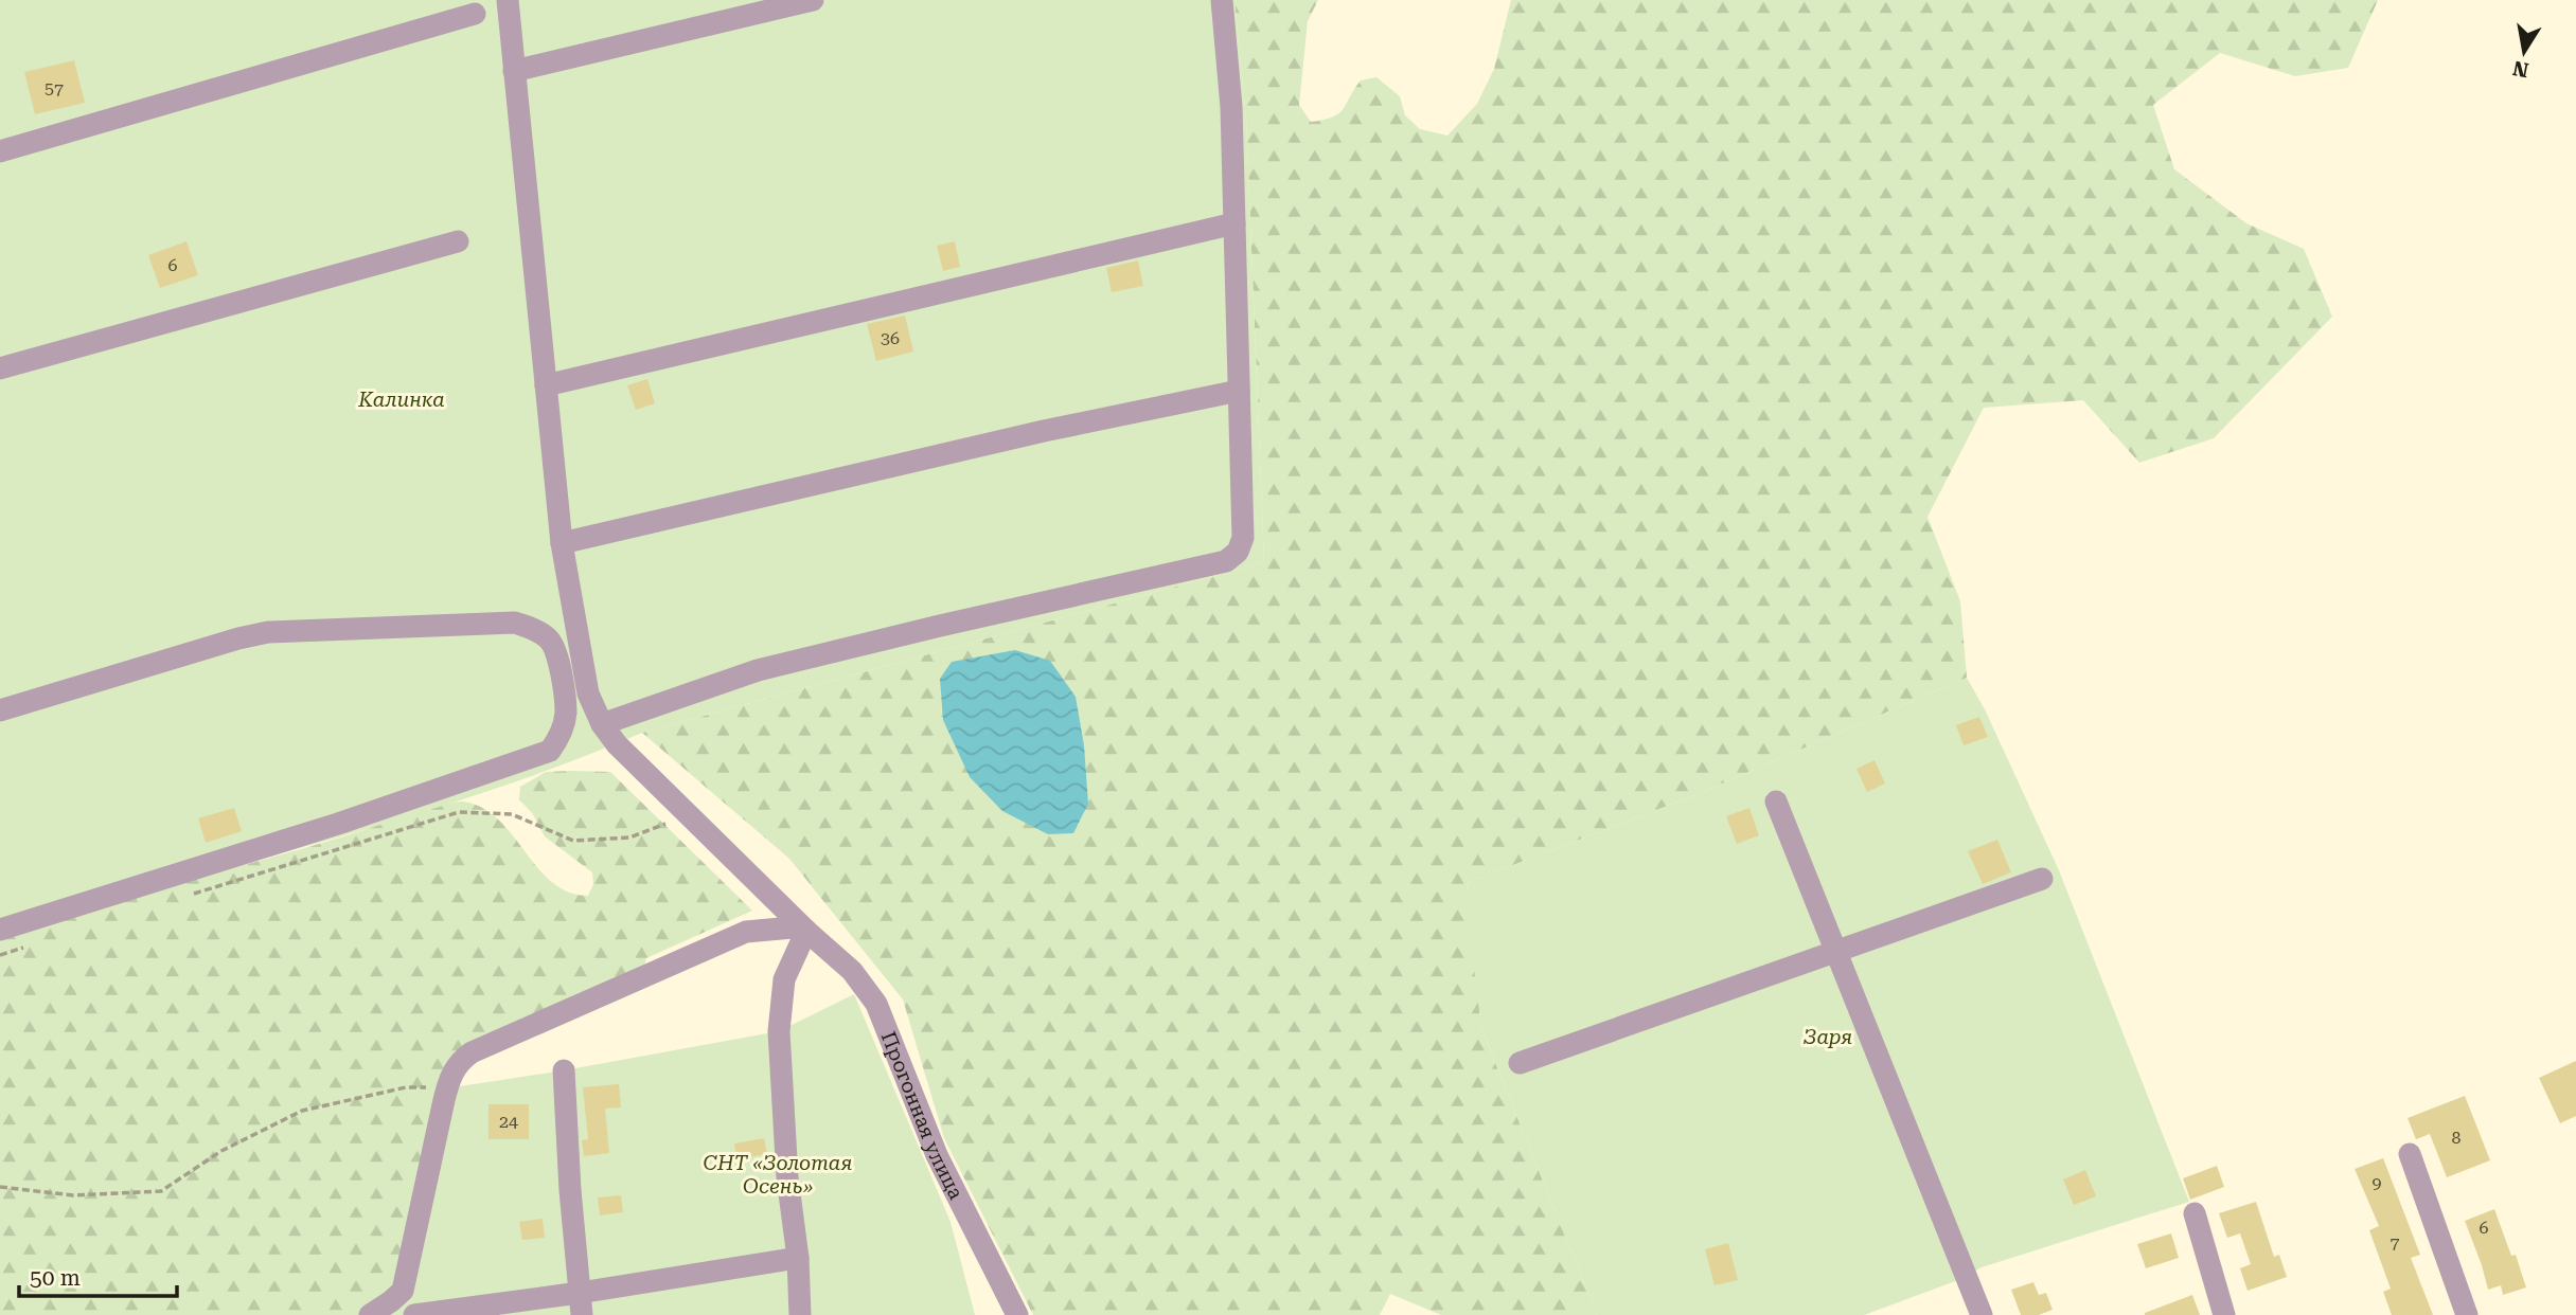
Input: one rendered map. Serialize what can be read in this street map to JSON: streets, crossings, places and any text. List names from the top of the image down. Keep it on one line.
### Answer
{"streets":{"street":["Прогонная улица"]},"parks":["Калинка","Заря","СНТ «Золотая Осень»"],"house_numbers":["57","6","36","24","8","9","6","7"],"scale_bar":"50 m","north":"bottom"}
